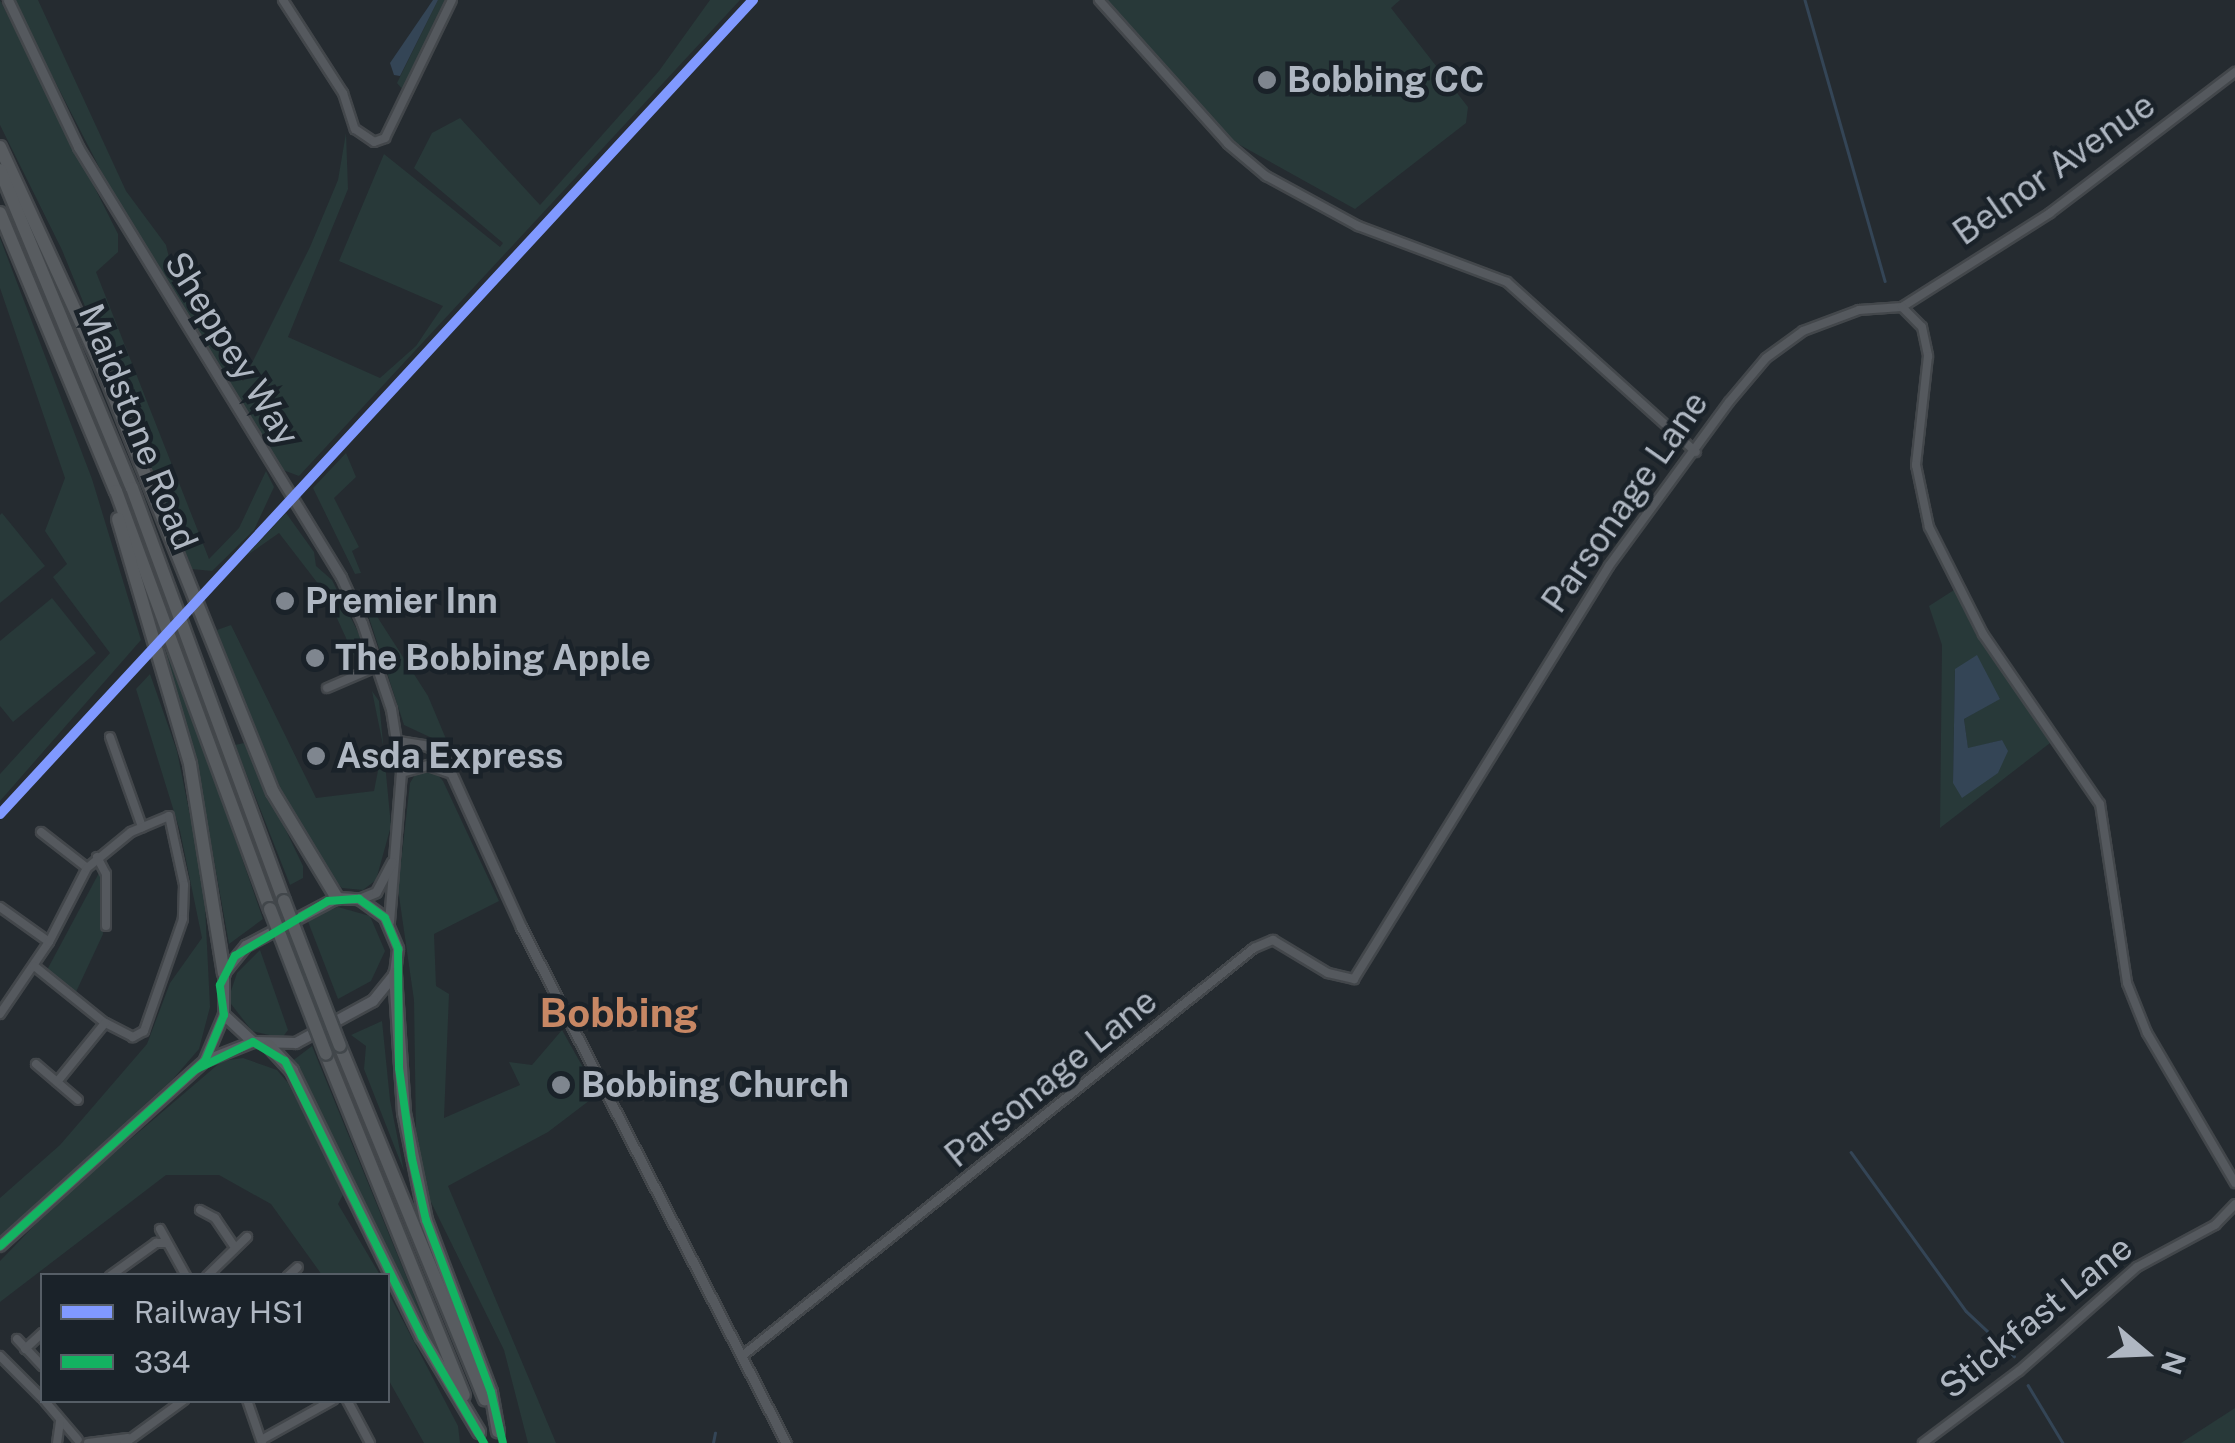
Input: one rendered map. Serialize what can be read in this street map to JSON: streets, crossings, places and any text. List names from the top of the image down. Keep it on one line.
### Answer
{"streets":{"highway":["Maidstone Road"],"street":["Belnor Avenue","Sheppey Way","Parsonage Lane","Stickfast Lane"]},"crossings":[["Belnor Avenue","Parsonage Lane"]],"districts":["Bobbing"],"places":["Bobbing CC","Premier Inn","The Bobbing Apple","Asda Express","Bobbing Church"],"lines":["rail line HS1","transit line 334"],"legend":["Railway HS1","334"],"north":"right"}
